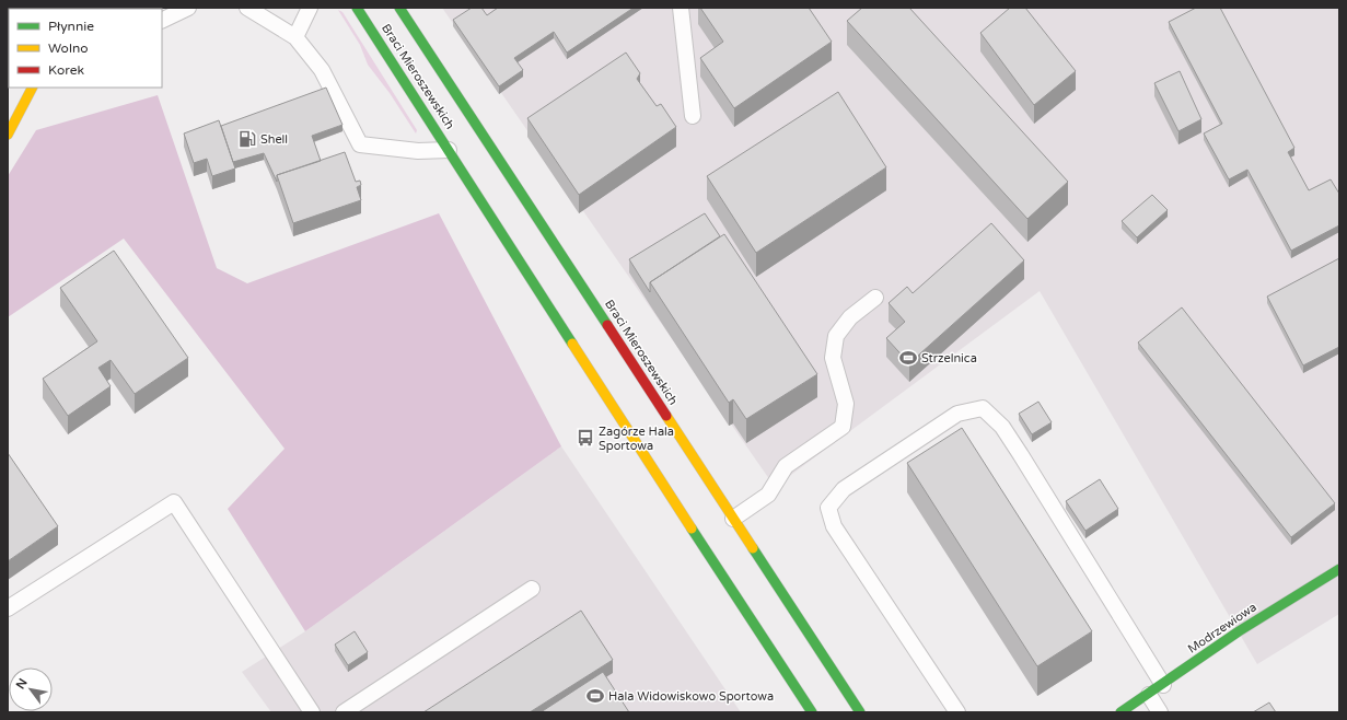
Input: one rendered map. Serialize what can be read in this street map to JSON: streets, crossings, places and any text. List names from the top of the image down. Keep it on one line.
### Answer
{"streets":{"main road":["Braci Mieroszewskich","Modrzewiowa"]},"places":{"fuel station":["Shell"],"sports":["Strzelnica","Hala Widowiskowo Sportowa"],"bus stop":["Zagórze Hala Sportowa"]},"legend":["Płynnie","Wolno","Korek"],"north":"top left"}
